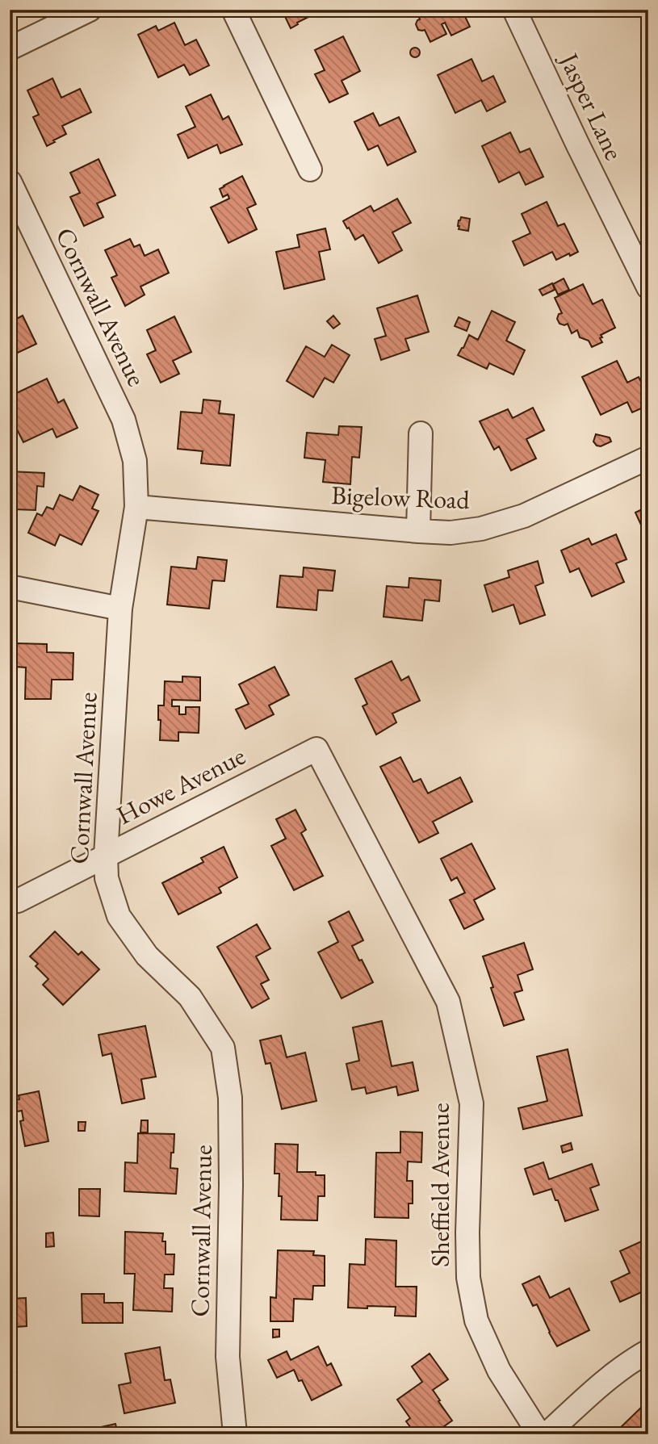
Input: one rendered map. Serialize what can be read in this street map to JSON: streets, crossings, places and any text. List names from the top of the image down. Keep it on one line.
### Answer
{"streets":{"street":["Jasper Lane","Cornwall Avenue","Bigelow Road","Howe Avenue","Sheffield Avenue"]},"crossings":[["Cornwall Avenue","Bigelow Road"],["Cornwall Avenue","Howe Avenue"],["Howe Avenue","Sheffield Avenue"]]}
